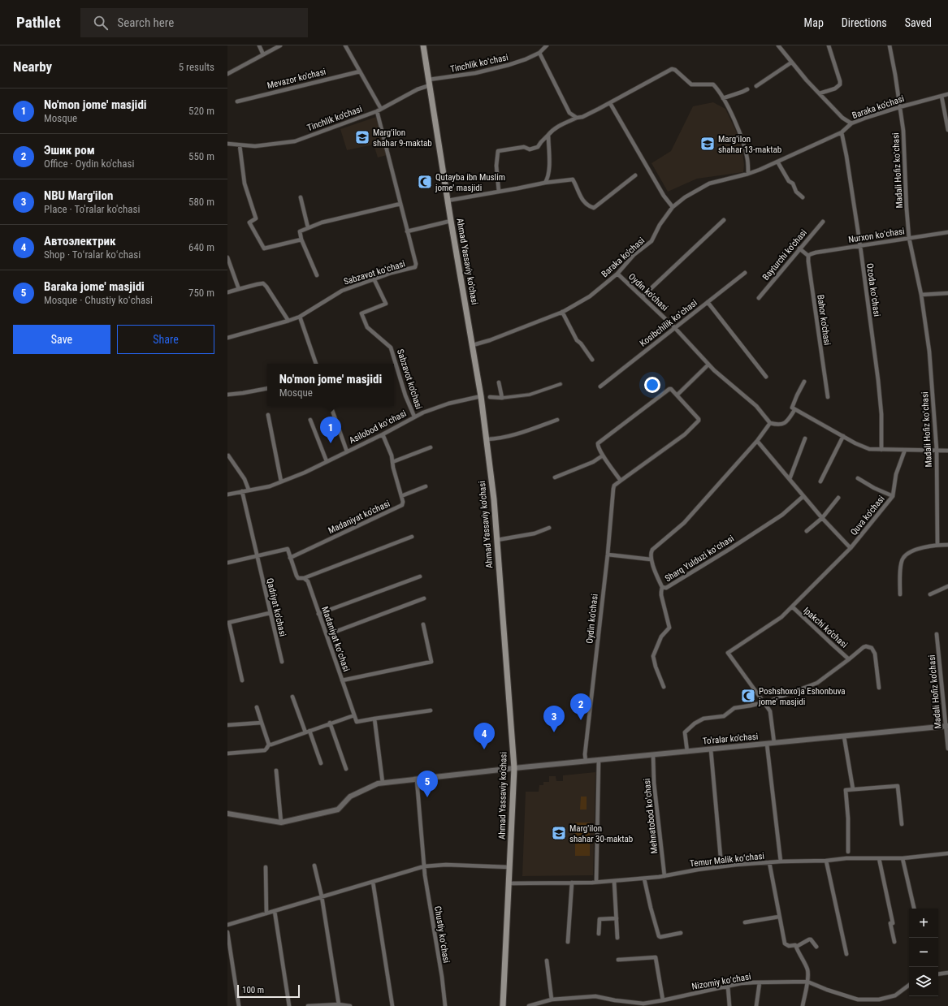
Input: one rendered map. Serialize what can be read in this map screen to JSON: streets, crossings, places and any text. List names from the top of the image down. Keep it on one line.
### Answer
{"streets":{"main road":["Ahmad Yassaviy ko'chasi"],"street":["Tinchlik koʻchasi","Mevazor ko'chasi","Baraka ko'chasi","Tinchlik ko'chasi","Madali Hofiz koʻchasi","Nurxon koʻchasi","Bayturchi ko'chasi","Sabzavot koʻchasi","Ozoda koʻchasi","Oydin ko'chasi","Bahor ko'chasi","Kosibchilik koʻchasi","Sabzavot ko'chasi","Asilobod koʻchasi","Quva ko'chasi","Madaniyat ko'chasi","Sharq Yulduzi koʻchasi","Qadriyat ko'chasi","Ipakchi ko'chasi","Madaniyat koʻchasi","Madali Hofiz ko'chasi","To'ralar ko'chasi","Mehnatobod koʻchasi","Temur Malik koʻchasi","Chustiy koʻchasi","Nizomiy koʻchasi"]},"crossings":[["Tinchlik koʻchasi","Tinchlik ko'chasi"],["Tinchlik koʻchasi","Ahmad Yassaviy ko'chasi"],["Baraka ko'chasi","Madali Hofiz koʻchasi"],["Baraka ko'chasi","Ahmad Yassaviy ko'chasi"],["Baraka ko'chasi","Ozoda koʻchasi"],["Baraka ko'chasi","Oydin ko'chasi"],["Tinchlik ko'chasi","Ahmad Yassaviy ko'chasi"],["Tinchlik ko'chasi","Sabzavot koʻchasi"],["Madali Hofiz koʻchasi","Nurxon koʻchasi"],["Nurxon koʻchasi","Ozoda koʻchasi"],["Nurxon koʻchasi","Bahor ko'chasi"],["Ahmad Yassaviy ko'chasi","Asilobod koʻchasi"],["Ahmad Yassaviy ko'chasi","To'ralar ko'chasi"],["Ahmad Yassaviy ko'chasi","Temur Malik koʻchasi"],["Sabzavot koʻchasi","Sabzavot ko'chasi"],["Oydin ko'chasi","Kosibchilik koʻchasi"],["Oydin ko'chasi","To'ralar ko'chasi"],["Sabzavot ko'chasi","Asilobod koʻchasi"],["Asilobod koʻchasi","Qadriyat ko'chasi"],["Quva ko'chasi","Ipakchi ko'chasi"],["Madaniyat ko'chasi","Madaniyat koʻchasi"],["Madali Hofiz ko'chasi","To'ralar ko'chasi"],["To'ralar ko'chasi","Mehnatobod koʻchasi"],["To'ralar ko'chasi","Chustiy koʻchasi"],["Mehnatobod koʻchasi","Temur Malik koʻchasi"]],"places":{"school or university":["Marg'ilon shahar 9-maktab","Marg'ilon shahar 13-maktab","Marg'ilon shahar 30-maktab"],"mosque":["Qutayba ibn Muslim jome' masjidi","Poshshoxo'ja Eshonbuva jome' masjidi"]},"scale_bar":"100 m","page":{"header":"Pathlet","search":"Search here","nav":["Map","Directions","Saved"],"heading":["Nearby","5 results"],"list":[{"mark":"1","name":"No'mon jome' masjidi","note":"Mosque","value":"520 m"},{"mark":"2","name":"Эшик ром","note":"Office · Oydin ko'chasi","value":"550 m"},{"mark":"3","name":"NBU Marg'ilon","note":"Place · To'ralar ko'chasi","value":"580 m"},{"mark":"4","name":"Автоэлектрик","note":"Shop · Toʻralar koʻchasi","value":"640 m"},{"mark":"5","name":"Baraka jome' masjidi","note":"Mosque · Chustiy koʻchasi","value":"750 m"}],"buttons":["Save","Share"],"popup":["No'mon jome' masjidi","Mosque"],"pins":["1","2","3","4","5"],"map_buttons":["+","−"],"scale":"100 m"}}
